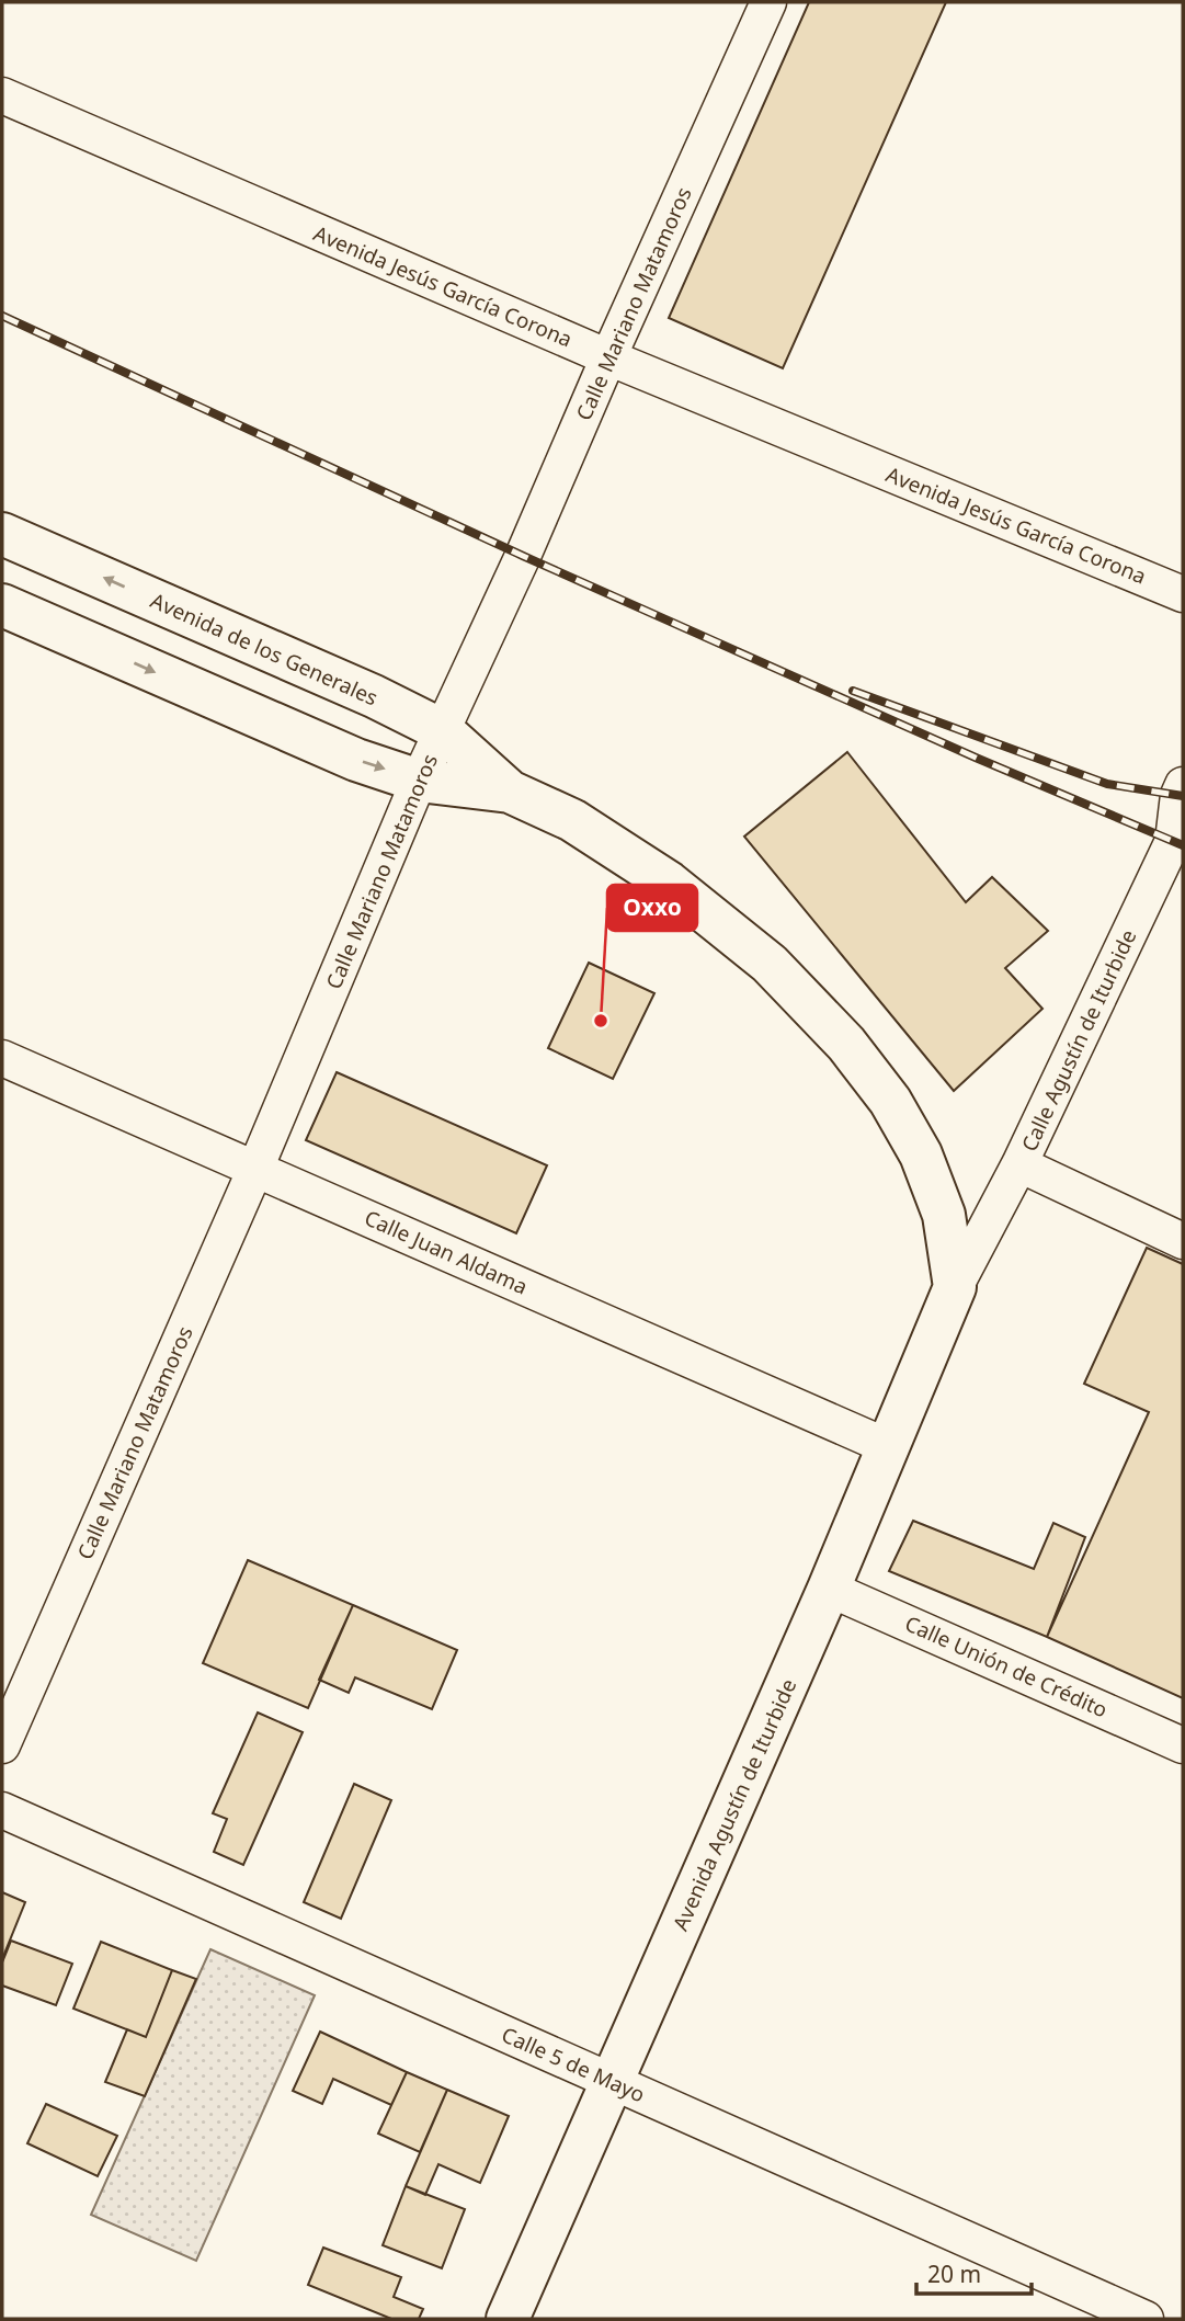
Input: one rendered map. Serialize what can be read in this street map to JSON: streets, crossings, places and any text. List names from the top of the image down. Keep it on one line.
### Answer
{"streets":{"street":["Avenida Jesús García Corona","Calle Mariano Matamoros","Avenida de los Generales","Calle Agustín de Iturbide","Calle Juan Aldama","Calle Unión de Crédito","Avenida Agustín de Iturbide","Calle 5 de Mayo"]},"crossings":[["Avenida Jesús García Corona","Calle Mariano Matamoros"],["Calle Mariano Matamoros","Avenida de los Generales"],["Calle Mariano Matamoros","Calle Juan Aldama"],["Avenida de los Generales","Calle Agustín de Iturbide"],["Avenida de los Generales","Avenida Agustín de Iturbide"],["Calle Agustín de Iturbide","Avenida Agustín de Iturbide"],["Calle Juan Aldama","Avenida Agustín de Iturbide"],["Calle Unión de Crédito","Avenida Agustín de Iturbide"],["Avenida Agustín de Iturbide","Calle 5 de Mayo"]],"places":["Oxxo"],"scale_bar":"20 m"}
